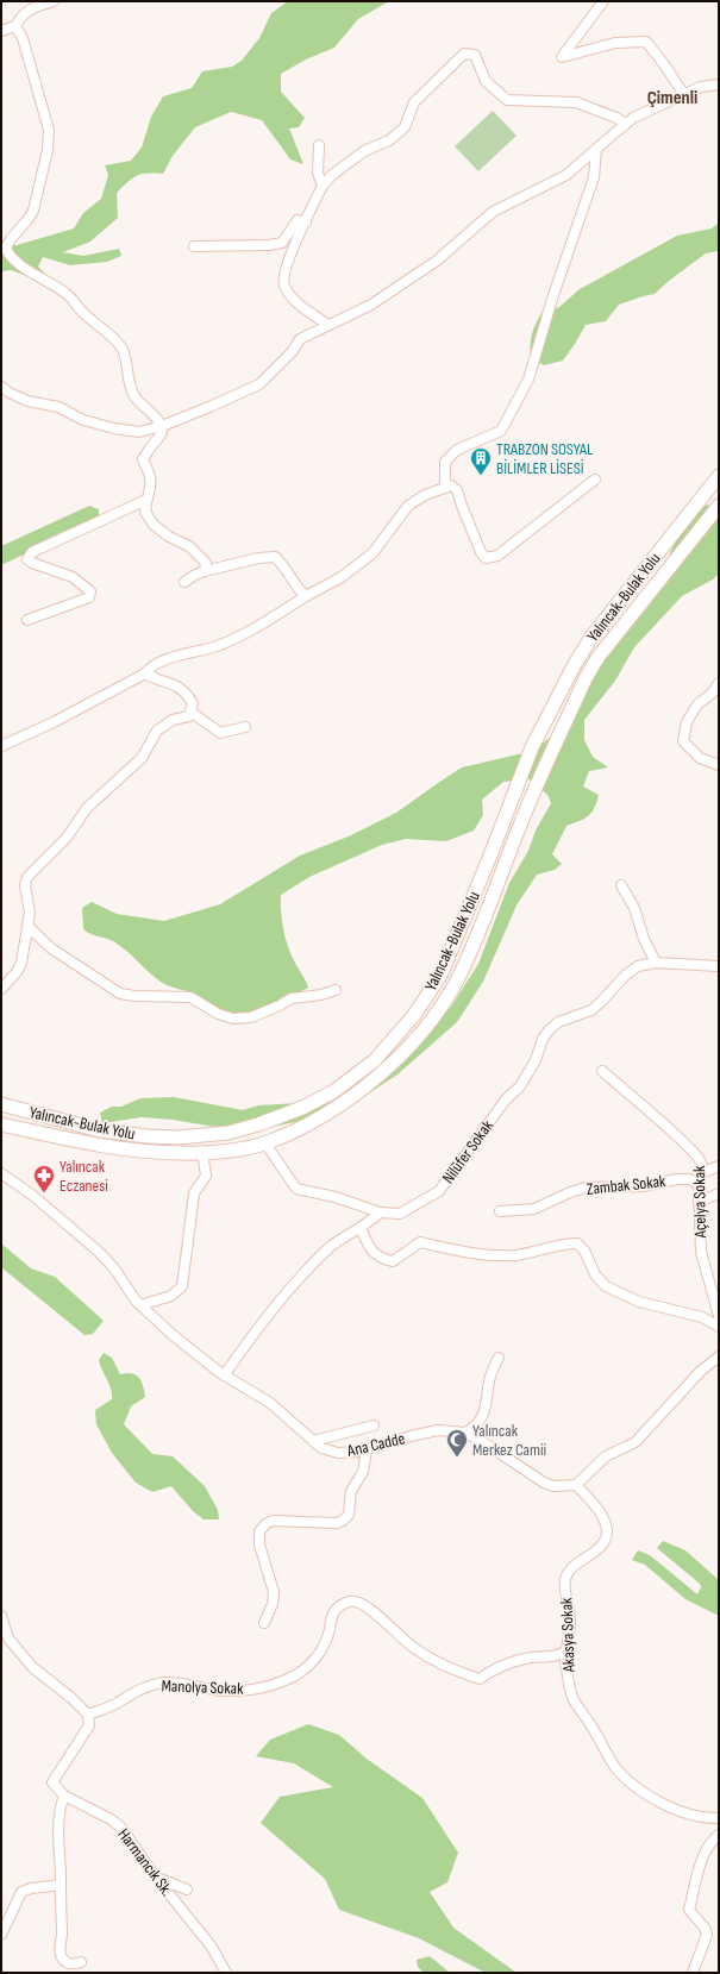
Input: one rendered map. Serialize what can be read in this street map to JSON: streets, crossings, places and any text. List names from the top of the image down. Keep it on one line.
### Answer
{"streets":{"main road":["Yalıncak-Bulak Yolu"],"street":["Nilüfer Sokak","Zambak Sokak","Açelya Sokak","Ana Cadde","Akasya Sokak","Manolya Sokak","Harmancık Sk."]},"crossings":[["Zambak Sokak","Açelya Sokak"],["Ana Cadde","Akasya Sokak"],["Akasya Sokak","Manolya Sokak"]],"districts":["Çimenli"],"places":{"building":["TRABZON SOSYAL BİLİMLER LİSESİ"],"pharmacy":["Yalıncak Eczanesi"],"mosque":["Yalıncak Merkez Camii"]}}
